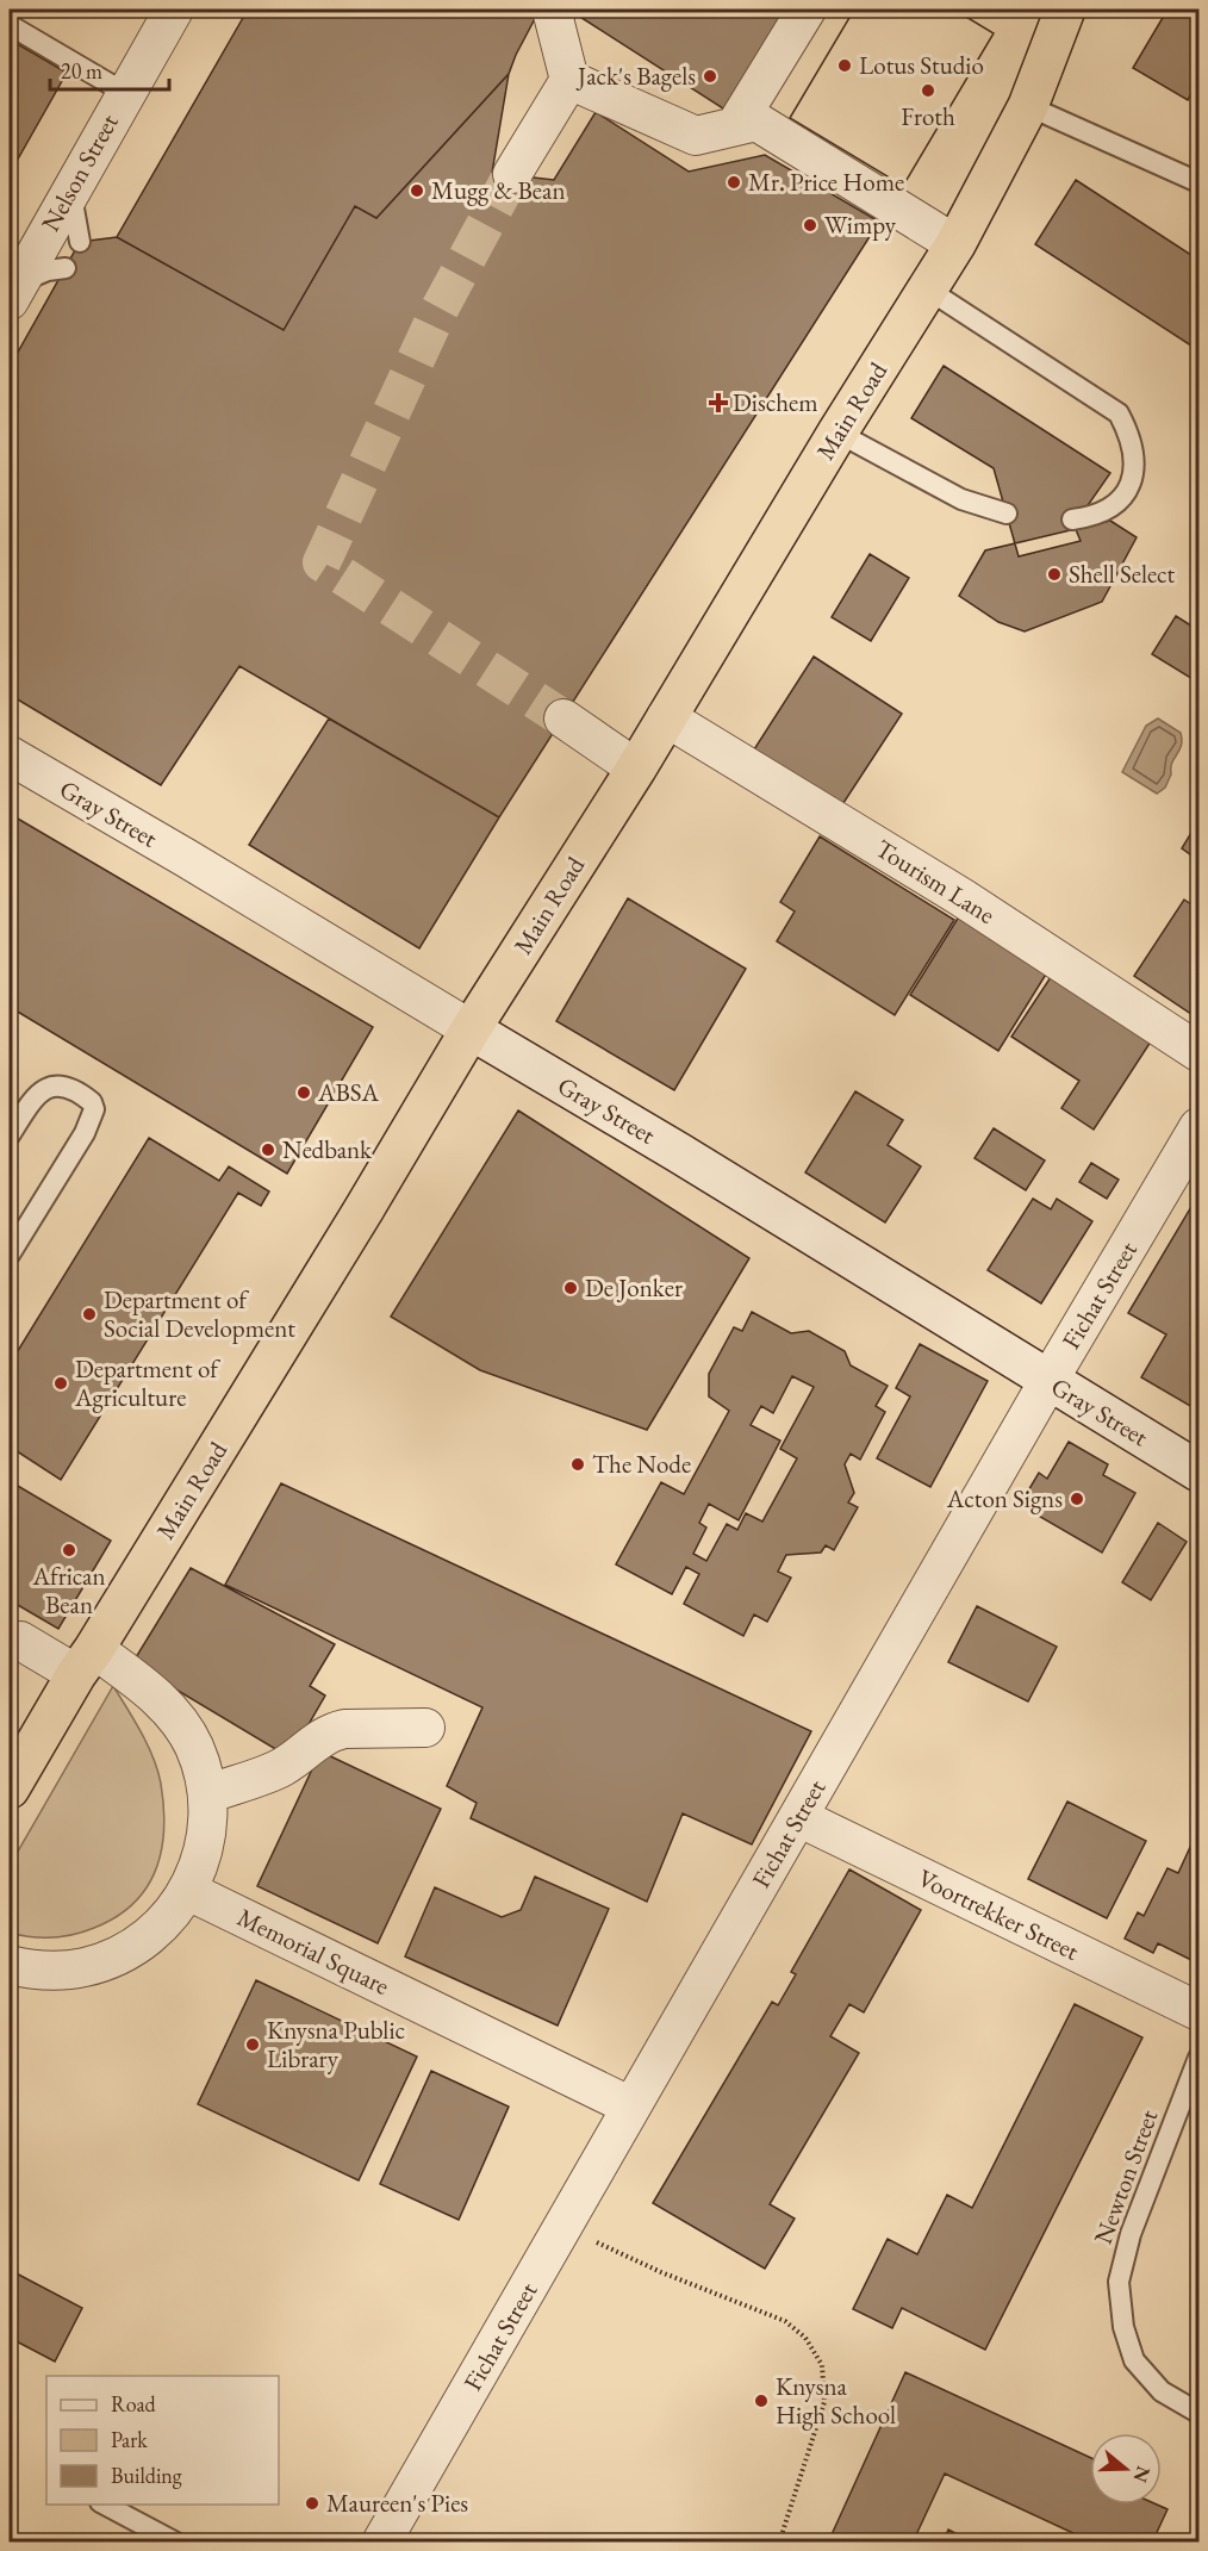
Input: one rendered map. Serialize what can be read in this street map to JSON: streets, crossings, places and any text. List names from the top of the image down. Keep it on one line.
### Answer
{"streets":{"highway":["Main Road"],"street":["Nelson Street","Gray Street","Tourism Lane","Fichat Street","Voortrekker Street","Memorial Square"],"lane":["Newton Street"]},"crossings":[["Main Road","Gray Street"],["Main Road","Tourism Lane"],["Gray Street","Fichat Street"],["Fichat Street","Voortrekker Street"],["Fichat Street","Memorial Square"]],"places":{"other":["Lotus Studio","Jack's Bagels","Froth","Mr. Price Home","Mugg & Bean","Wimpy","Shell Select","ABSA","Nedbank","De Jonker","Department of Social Development","Department of Agriculture","The Node","Acton Signs","African Bean","Knysna Public Library","Knysna High School","Maureen's Pies"],"health":["Dischem"]},"legend":["Road","Park","Building"],"scale_bar":"20 m","north":"right"}
